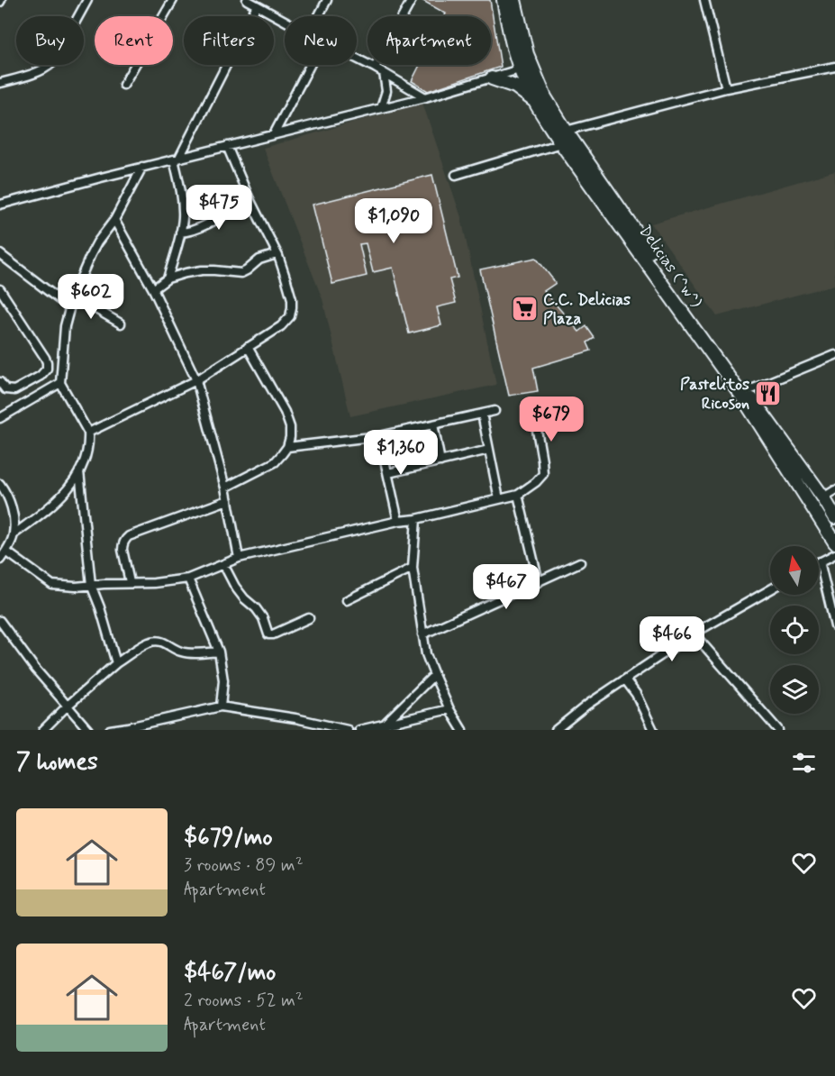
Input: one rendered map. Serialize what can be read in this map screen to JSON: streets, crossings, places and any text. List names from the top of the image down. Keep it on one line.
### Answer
{"streets":{"main road":["Delicias (^w^)"]},"places":{"supermarket":["C.C. Delicias Plaza"],"restaurant":["Pastelitos Ricoson"]},"north":"top","page":{"chip":["Buy","Rent","Filters","New","Apartment"],"price":["$475","$1,090","$602","$679","$1,360","$467","$466"],"heading":"7 homes","list":[{"name":"$679/mo","note":"3 rooms · 89 m² · Apartment"},{"name":"$467/mo","note":"2 rooms · 52 m² · Apartment"}]}}
